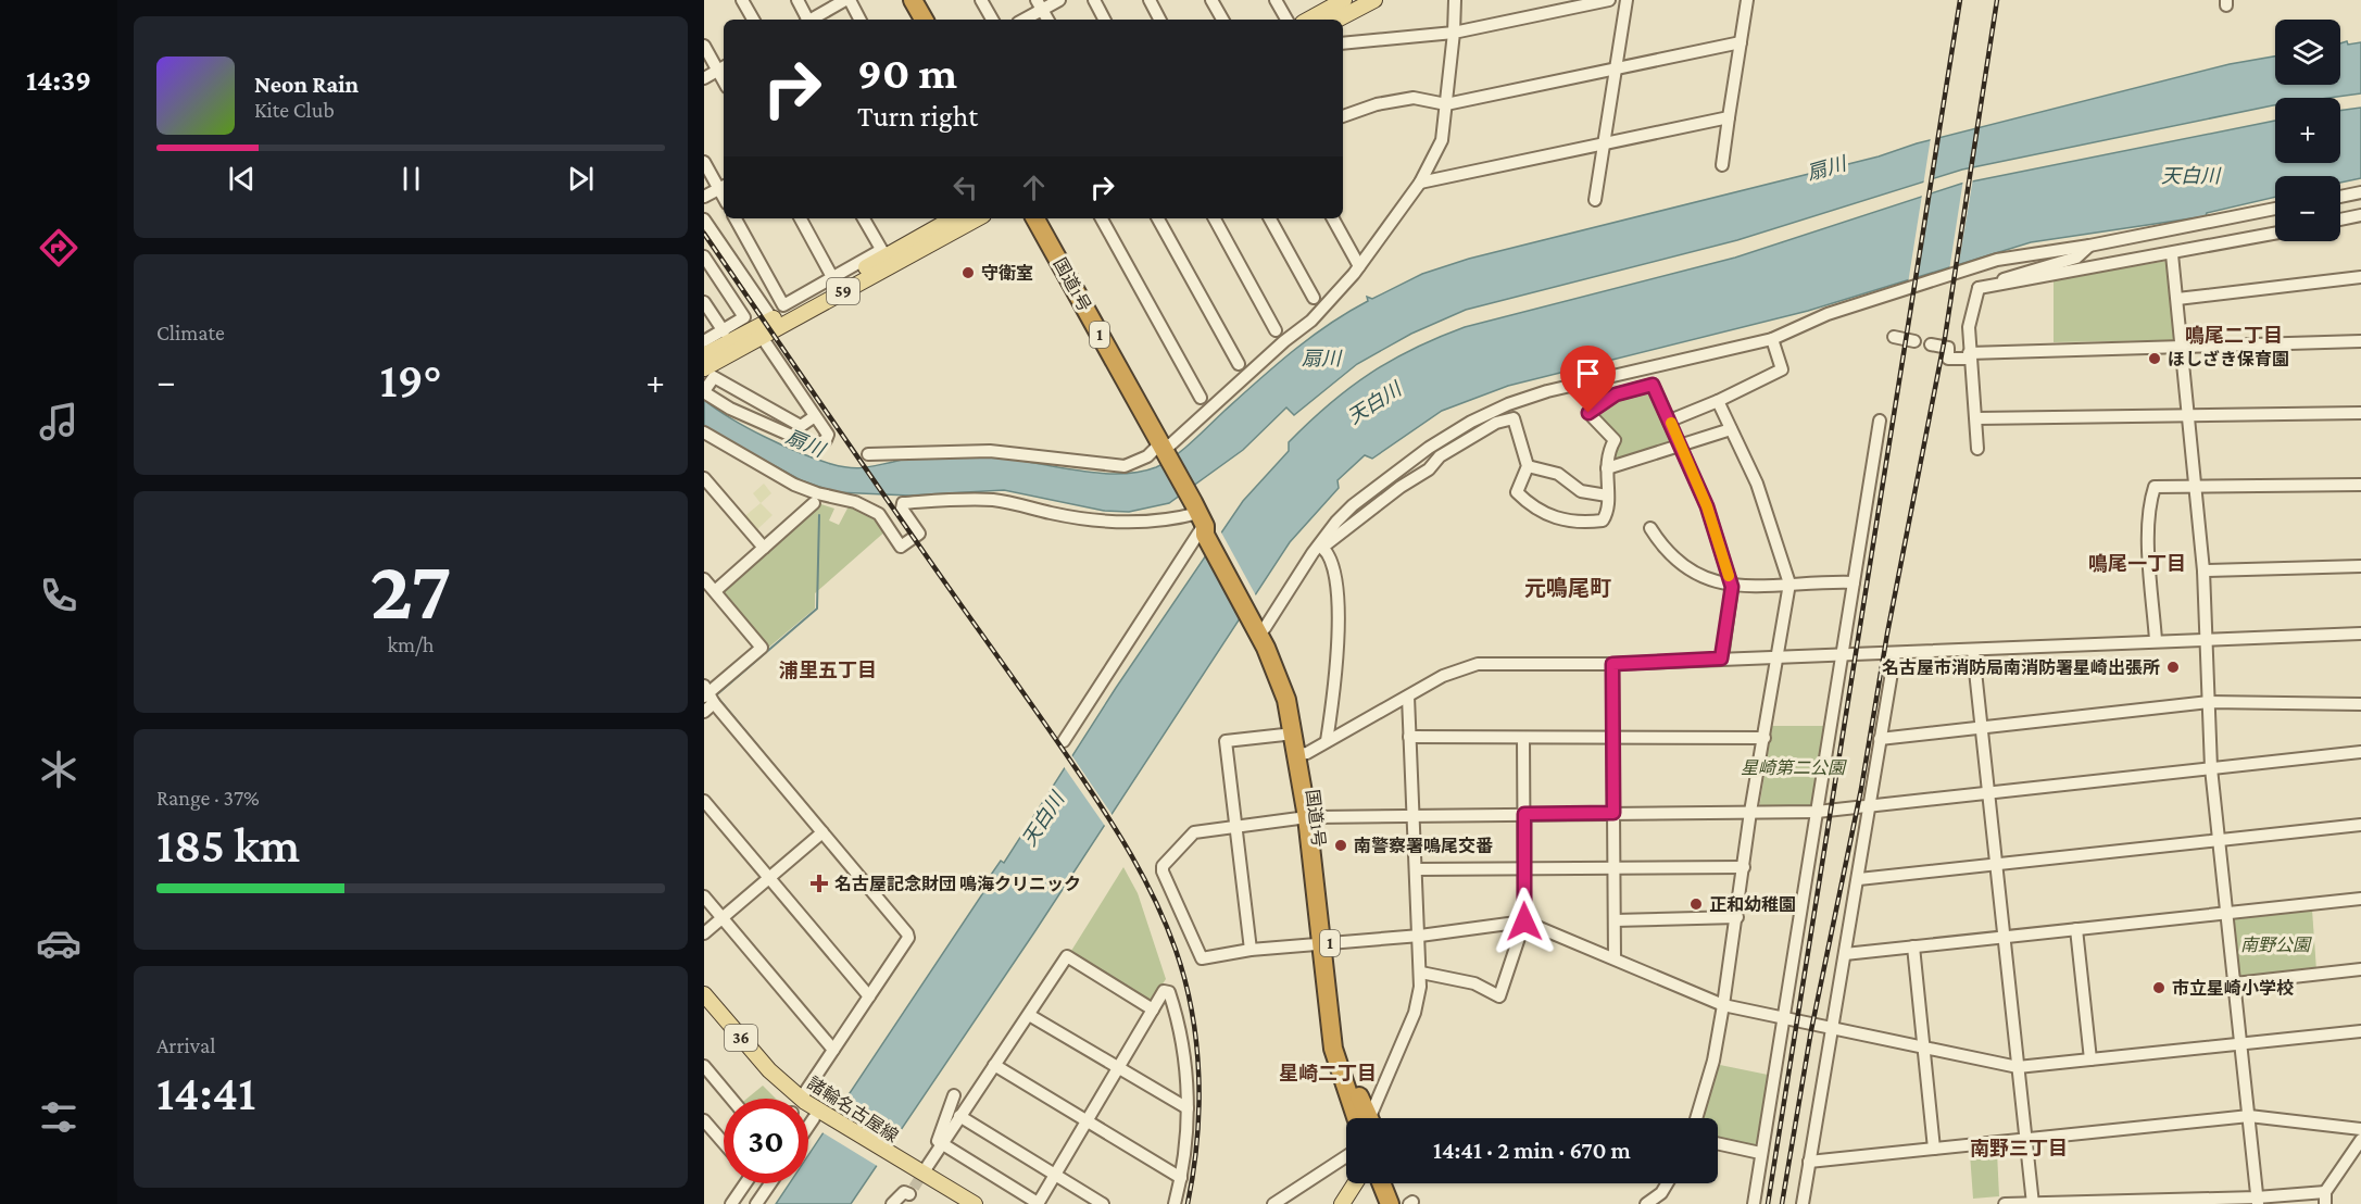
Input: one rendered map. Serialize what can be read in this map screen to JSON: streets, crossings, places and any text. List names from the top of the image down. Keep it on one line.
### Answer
{"streets":{"highway":["国道1号","1"],"main road":["59","36","諸輪名古屋線"]},"districts":["鳴尾二丁目","鳴尾一丁目","元鳴尾町","浦里五丁目","星崎二丁目","南野三丁目"],"water":["扇川","天白川"],"parks":["星崎第二公園","南野公園"],"places":{"other":["守衛室","ほしざき保育園","名古屋市消防局南消防署星崎出張所","南警察署鳴尾交番","正和幼稚園","市立星崎小学校"],"health":["名古屋記念財団 鳴海クリニック"]},"page":{"tabs":"14:39","map_buttons":["+","−"],"turn":["90 m","Turn right"],"song":["Neon Rain","Kite Club"],"tile":["Climate",["27","km/h"],["Range · 37%","185 km"],["Arrival","14:41"]],"heat":["−","19°","+"],"limit":"30","trip":"14:41 · 2 min · 670 m"}}
